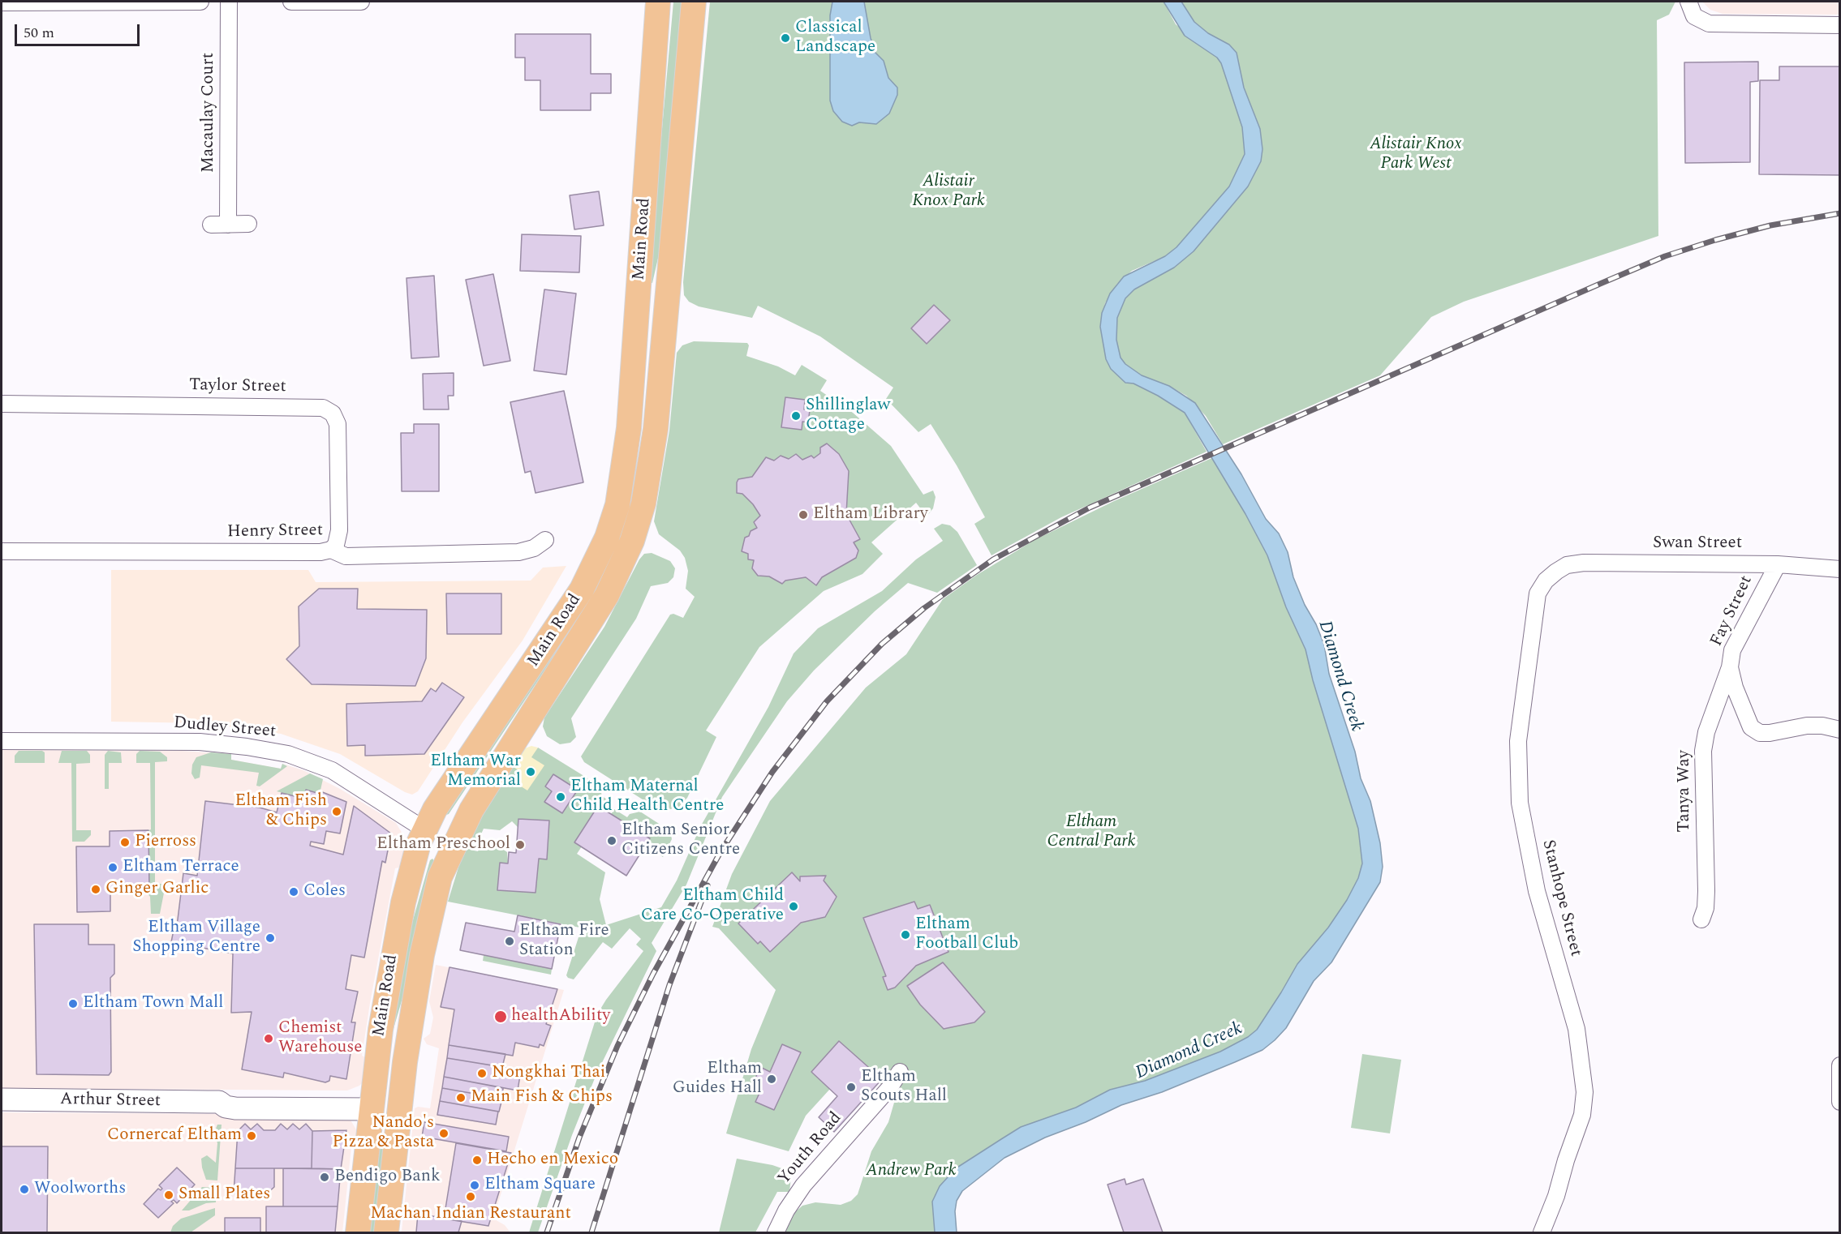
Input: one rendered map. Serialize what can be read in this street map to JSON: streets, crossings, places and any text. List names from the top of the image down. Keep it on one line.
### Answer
{"streets":{"main road":["Main Road"],"street":["Macaulay Court","Taylor Street","Henry Street","Swan Street","Fay Street","Dudley Street","Tanya Way","Stanhope Street","Arthur Street","Youth Road"]},"crossings":[["Main Road","Dudley Street"],["Main Road","Arthur Street"],["Taylor Street","Henry Street"],["Swan Street","Fay Street"],["Swan Street","Stanhope Street"],["Fay Street","Tanya Way"]],"water":["Diamond Creek"],"parks":["Alistair Knox Park West","Alistair Knox Park","Eltham Central Park","Andrew Park"],"places":["Classical Landscape","Shillinglaw Cottage","Eltham Library","Eltham War Memorial","Eltham Maternal Child Health Centre","Eltham Fish & Chips","Eltham Senior Citizens Centre","Pierross","Eltham Preschool","Eltham Terrace","Ginger Garlic","Coles","Eltham Child Care Co-Operative","Eltham Football Club","Eltham Village Shopping Centre","Eltham Fire Station","Eltham Town Mall","healthAbility","Chemist Warehouse","Nongkhai Thai","Eltham Guides Hall","Eltham Scouts Hall","Main Fish & Chips","Nando's Pizza & Pasta","Cornercaf Eltham","Hecho en Mexico","Bendigo Bank","Eltham Square","Woolworths","Small Plates","Machan Indian Restaurant"],"scale_bar":"50 m"}
